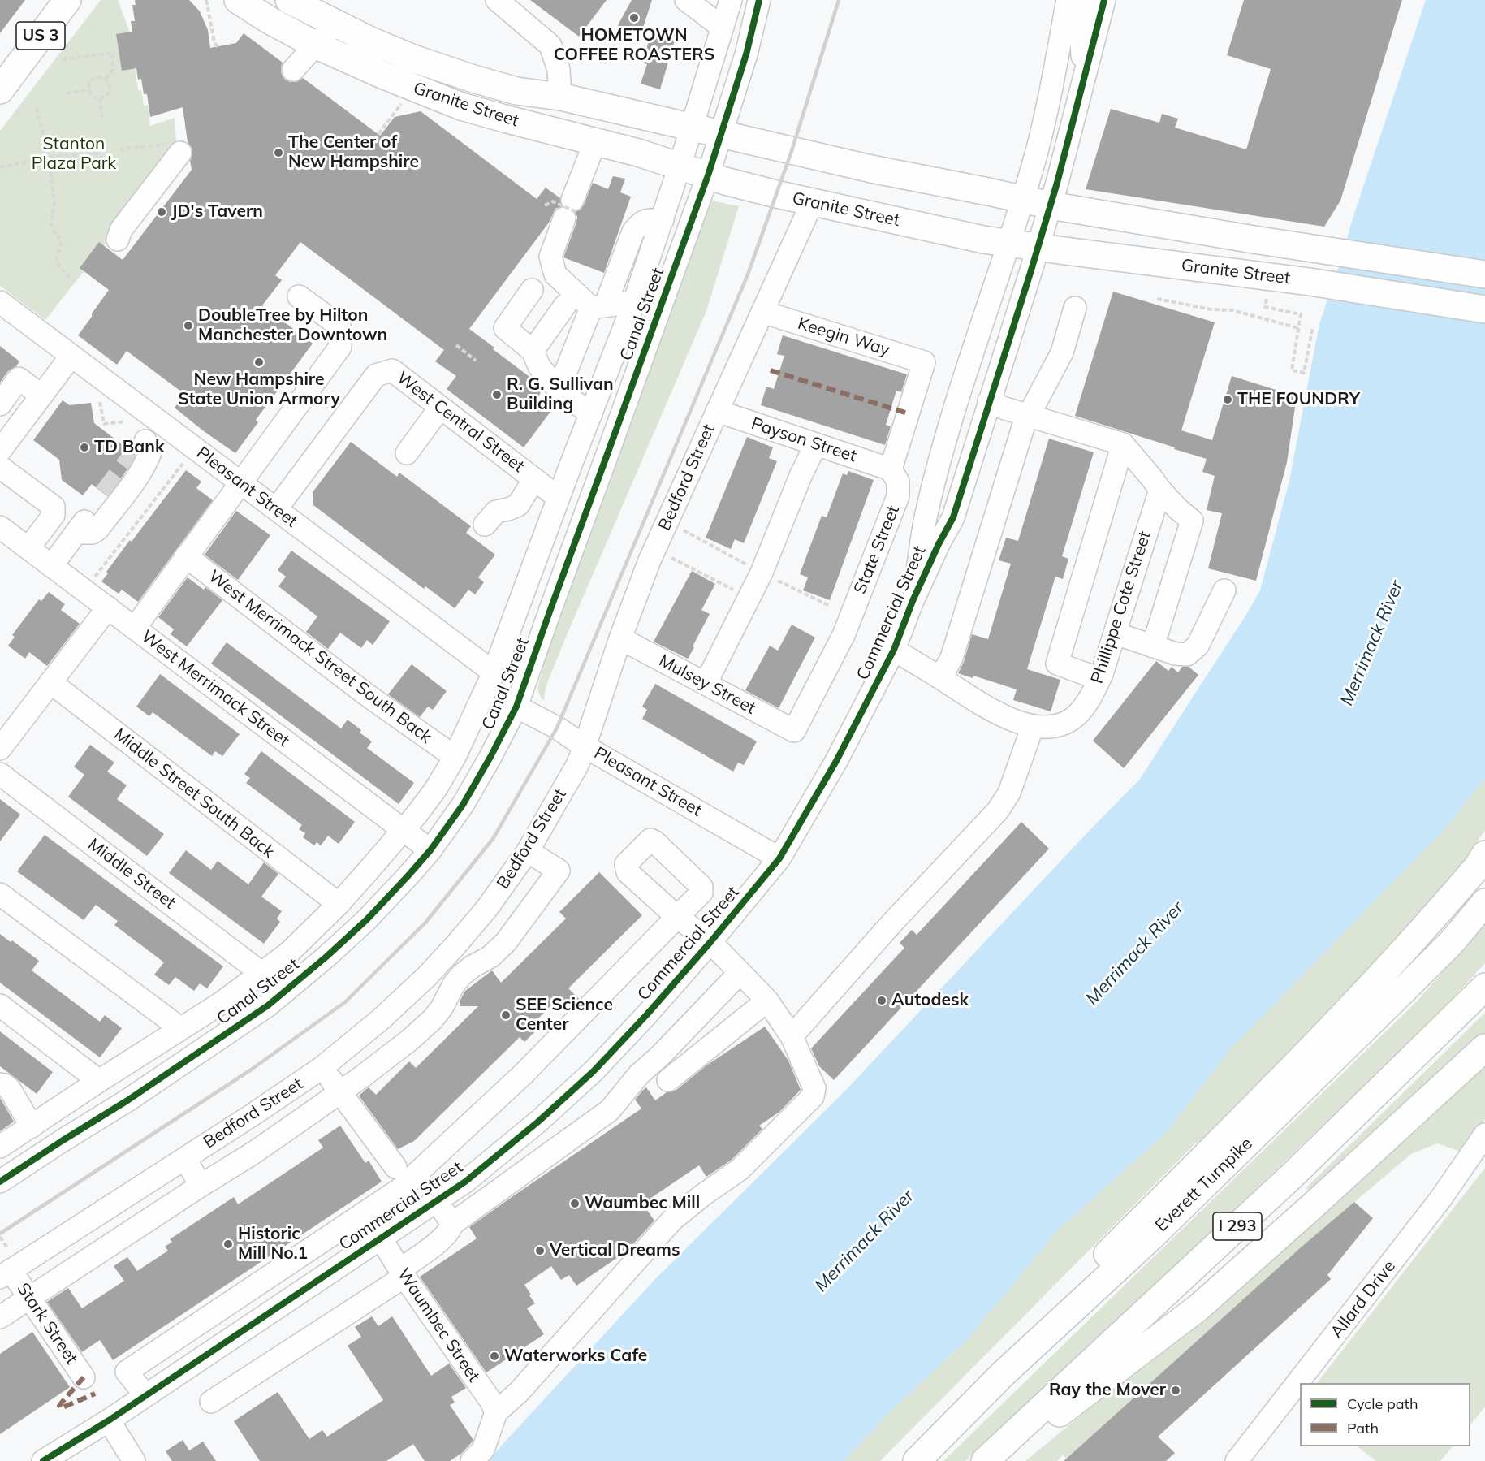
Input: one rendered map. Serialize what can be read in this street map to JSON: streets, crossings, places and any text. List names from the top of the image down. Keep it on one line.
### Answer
{"streets":{"main road":["US 3","Granite Street","Everett Turnpike","I 293"],"street":["Canal Street","Keegin Way","West Central Street","Payson Street","Bedford Street","Pleasant Street","State Street","Phillippe Cote Street","Commercial Street","West Merrimack Street South Back","Mulsey Street","West Merrimack Street","Middle Street South Back","Middle Street","Allard Drive","Stark Street","Waumbec Street"]},"crossings":[["Granite Street","Canal Street"],["Granite Street","Bedford Street"],["Granite Street","Commercial Street"],["Canal Street","West Central Street"],["Canal Street","Pleasant Street"],["Canal Street","West Merrimack Street South Back"],["Canal Street","West Merrimack Street"],["Canal Street","Middle Street South Back"],["Canal Street","Middle Street"],["Keegin Way","Payson Street"],["Keegin Way","Bedford Street"],["Keegin Way","State Street"],["West Central Street","Pleasant Street"],["Payson Street","Bedford Street"],["Payson Street","State Street"],["Bedford Street","Pleasant Street"],["Bedford Street","Mulsey Street"],["Bedford Street","Stark Street"],["Pleasant Street","Commercial Street"],["State Street","Mulsey Street"],["Phillippe Cote Street","Commercial Street"],["Commercial Street","Waumbec Street"]],"water":["Merrimack River"],"parks":["Stanton Plaza Park"],"places":["HOMETOWN COFFEE ROASTERS","The Center of New Hampshire","JD's Tavern","DoubleTree by Hilton Manchester Downtown","New Hampshire State Union Armory","R. G. Sullivan Building","THE FOUNDRY","TD Bank","Autodesk","SEE Science Center","Waumbec Mill","Historic Mill No.1","Vertical Dreams","Waterworks Cafe","Ray the Mover"],"legend":["Cycle path","Path"]}
